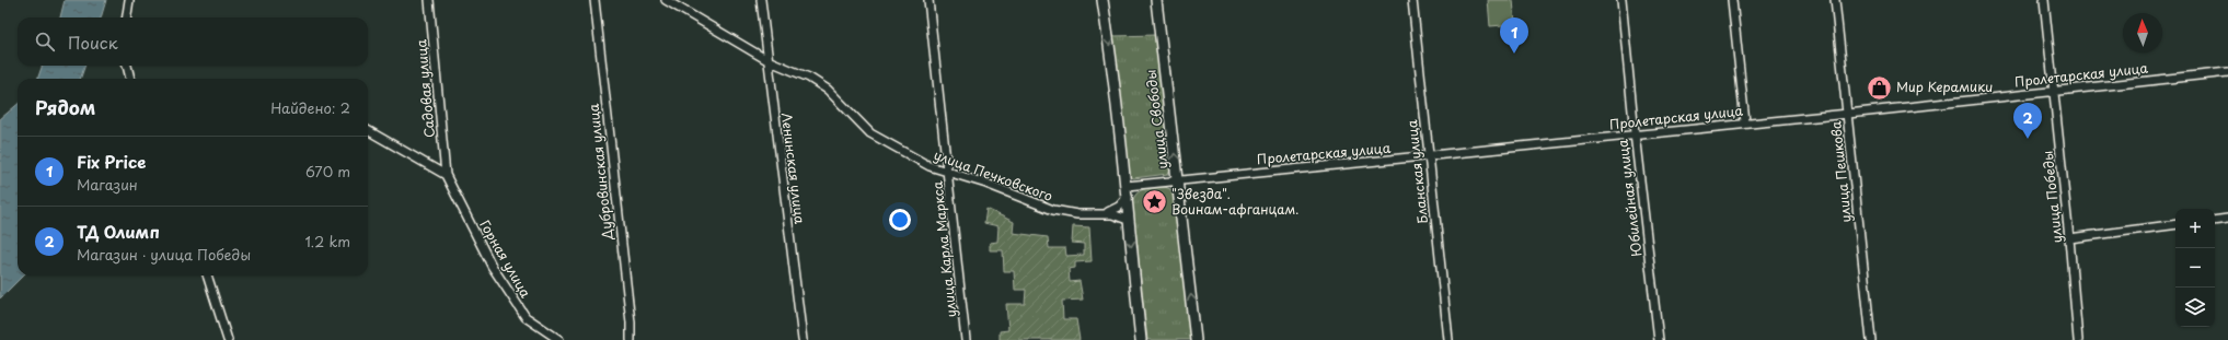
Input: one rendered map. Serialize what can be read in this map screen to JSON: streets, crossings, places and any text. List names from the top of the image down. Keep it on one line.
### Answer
{"streets":{"main road":["улица Свободы"],"street":["Пролетарская улица","Садовая улица","Ленинская улица","Дубровинская улица","Бланская улица","улица Пешкова","улица Печковского","улица Победы","Юбилейная улица","улица Карла Маркса","Горная улица"]},"crossings":[["Пролетарская улица","улица Свободы"],["Пролетарская улица","Бланская улица"],["Пролетарская улица","улица Пешкова"],["Пролетарская улица","улица Победы"],["Пролетарская улица","Юбилейная улица"],["Садовая улица","Горная улица"],["Ленинская улица","улица Печковского"],["улица Печковского","улица Карла Маркса"]],"places":{"shop":["Мир Керамики"],"place":["\"Звезда\". Воинам-афганцам."]},"north":"top","page":{"pins":["1","2"],"search":"Поиск","heading":["Рядом","Найдено: 2"],"list":[{"mark":"1","name":"Fix Price","note":"Магазин","value":"670 m"},{"mark":"2","name":"ТД Олимп","note":"Магазин · улица Победы","value":"1.2 km"}],"map_buttons":["+","−"]}}
